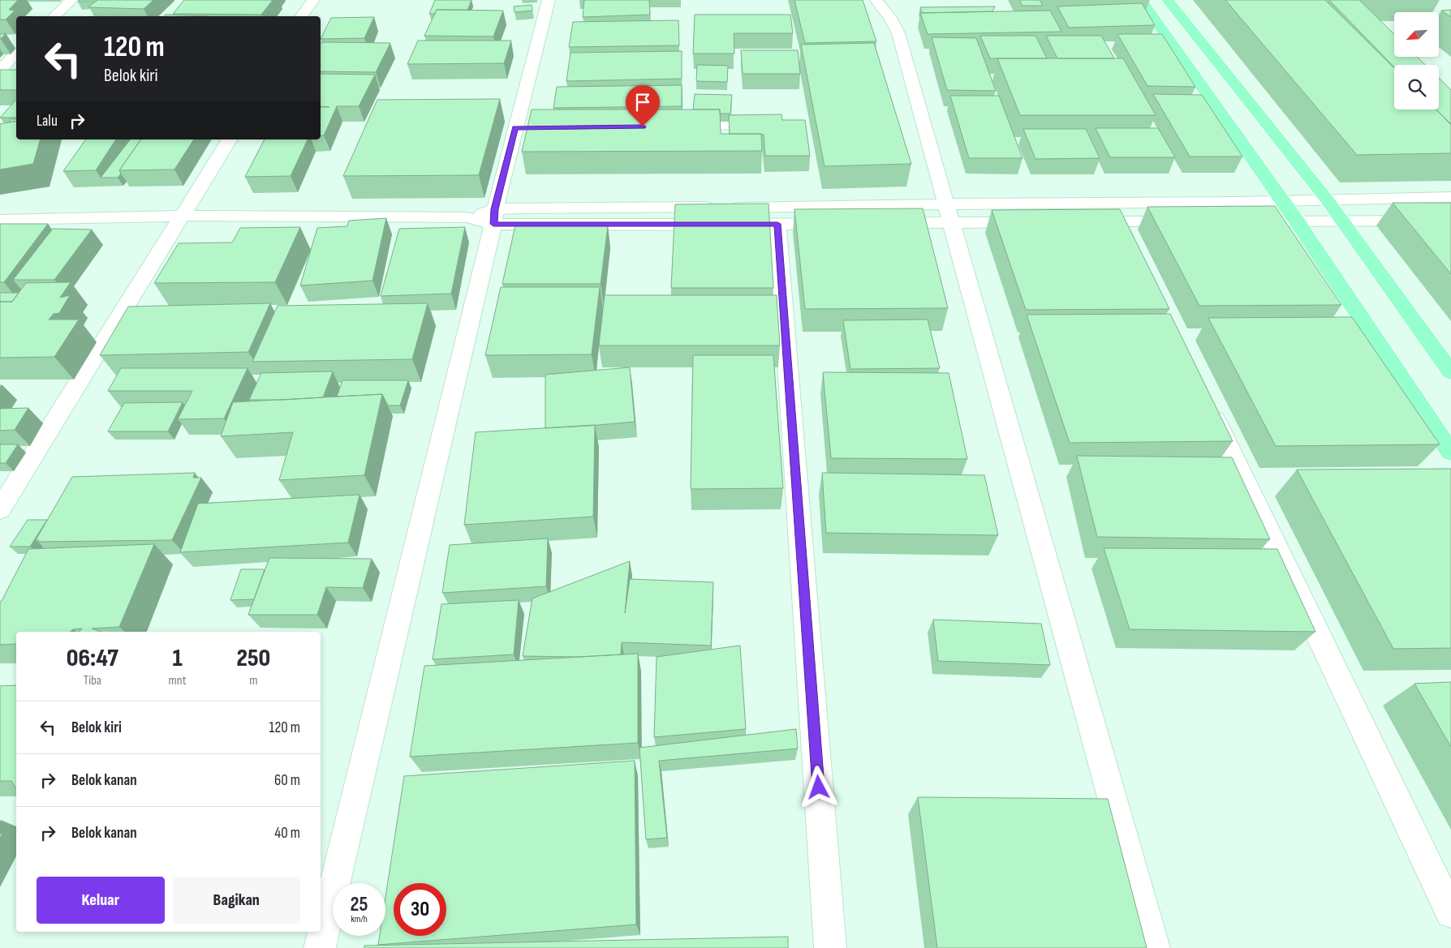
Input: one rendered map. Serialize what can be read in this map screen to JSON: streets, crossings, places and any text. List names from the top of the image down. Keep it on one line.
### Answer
{"north":"bottom left","page":{"turn":["120 m","Belok kiri"],"then":"Lalu","eta":["06:47","Tiba","1","mnt","250","m"],"list":[{"name":"Belok kiri","value":"120 m"},{"name":"Belok kanan","value":"60 m"},{"name":"Belok kanan","value":"40 m"}],"buttons":["Keluar","Bagikan"],"speed":"25 km/h","limit":"30"}}
